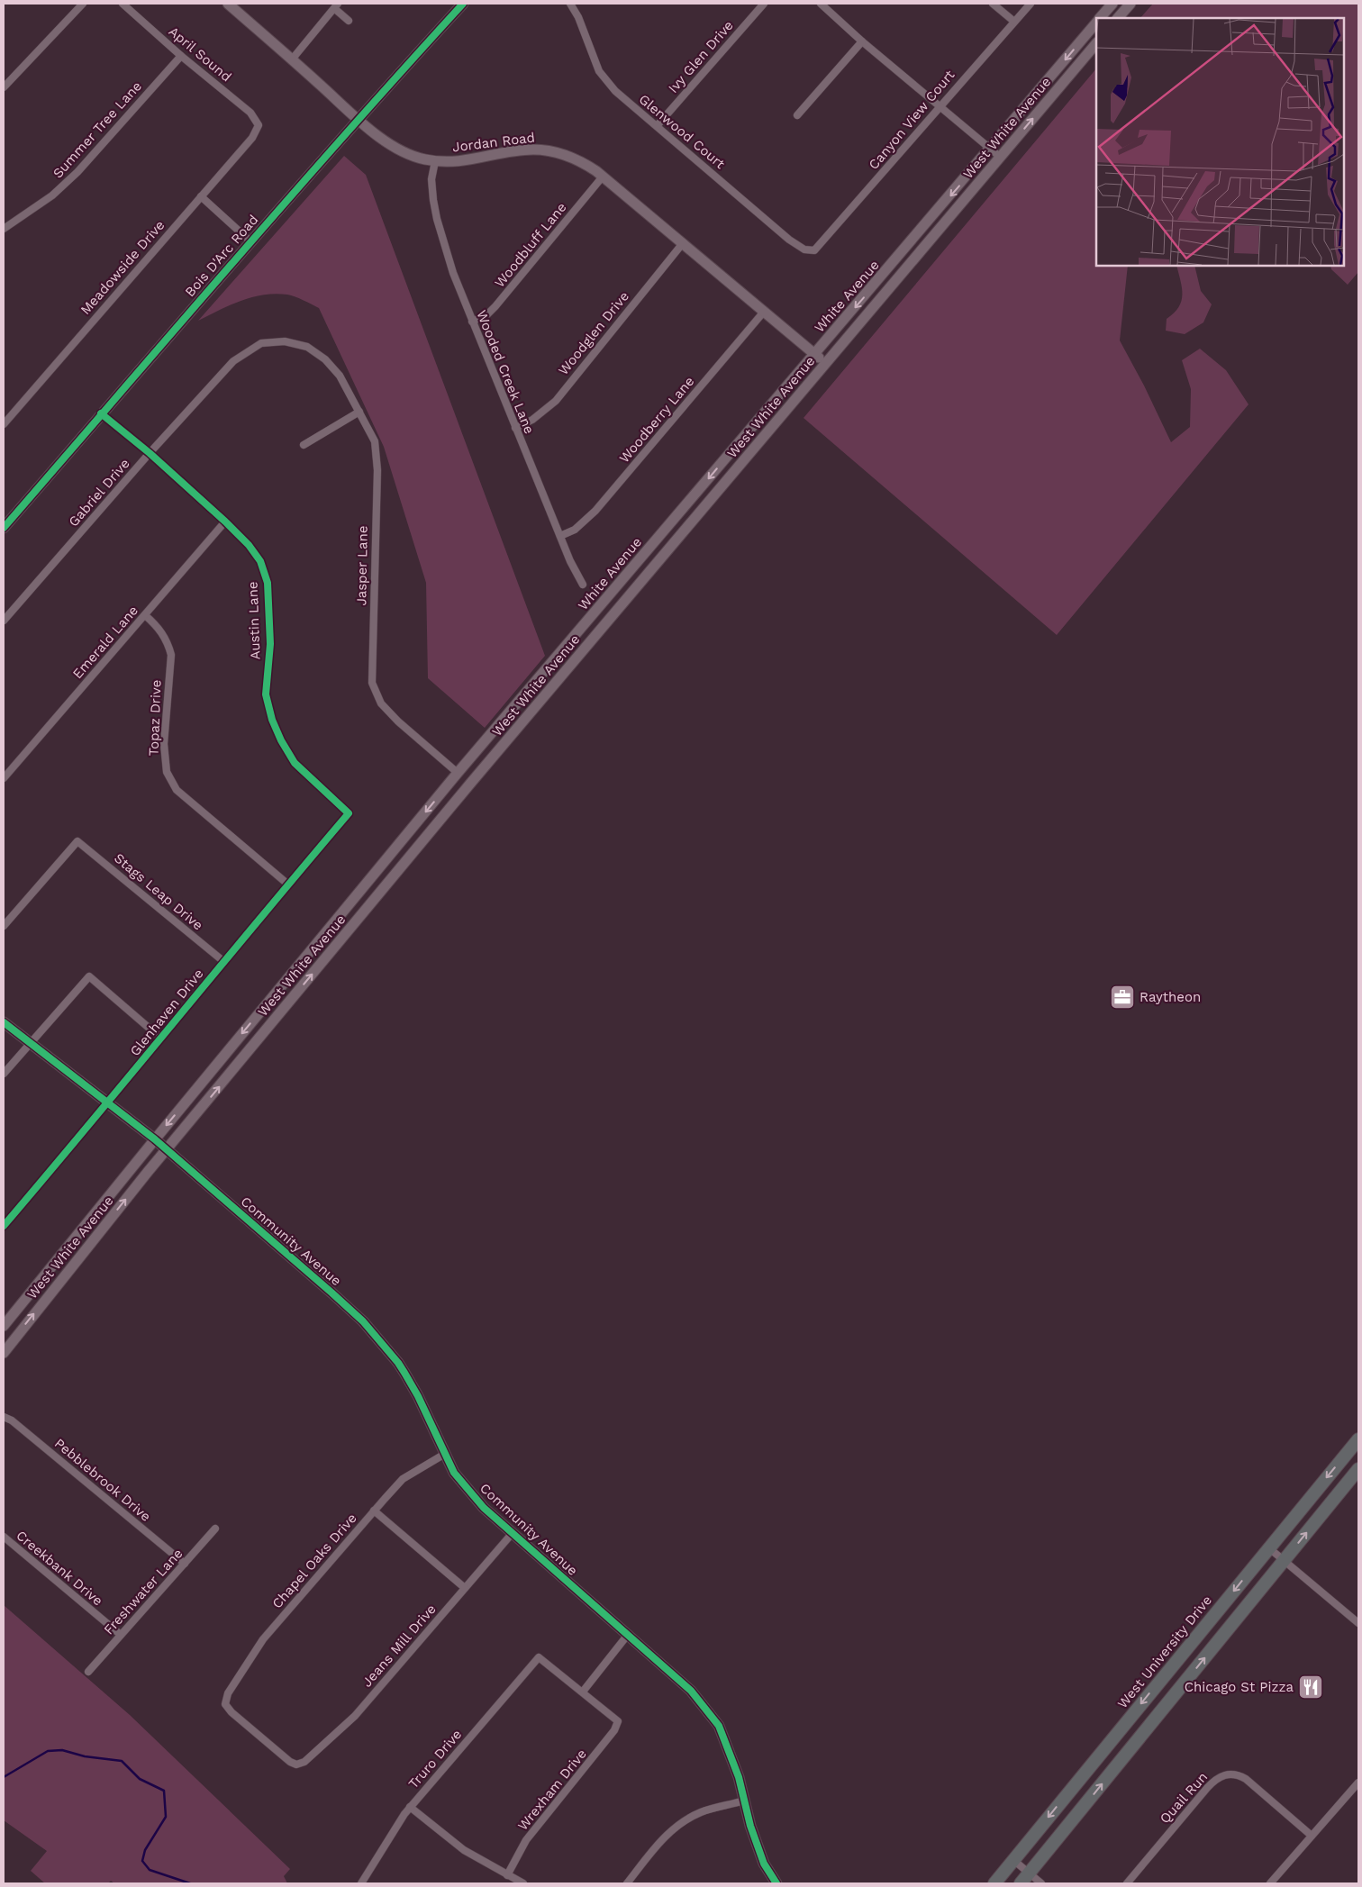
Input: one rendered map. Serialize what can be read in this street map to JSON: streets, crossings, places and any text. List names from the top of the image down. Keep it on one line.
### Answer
{"streets":{"highway":["West University Drive"],"main road":["West White Avenue","Jordan Road","Bois D'Arc Road","White Avenue","Community Avenue"],"street":["April Sound","Ivy Glen Drive","Canyon View Court","Summer Tree Lane","Glenwood Court","Woodbluff Lane","Meadowside Drive","Woodglen Drive","Wooded Creek Lane","Woodberry Lane","Gabriel Drive","Jasper Lane","Austin Lane","Emerald Lane","Topaz Drive","Stags Leap Drive","Glenhaven Drive","Pebblebrook Drive","Chapel Oaks Drive","Creekbank Drive","Freshwater Lane","Jeans Mill Drive","Truro Drive","Wrexham Drive","Quail Run"]},"crossings":[["April Sound","Summer Tree Lane"],["April Sound","Meadowside Drive"],["Ivy Glen Drive","Glenwood Court"],["Canyon View Court","Glenwood Court"],["West White Avenue","Jordan Road"],["West White Avenue","White Avenue"],["West White Avenue","Jasper Lane"],["West White Avenue","Community Avenue"],["Jordan Road","Woodbluff Lane"],["Jordan Road","Bois D'Arc Road"],["Jordan Road","White Avenue"],["Jordan Road","Woodglen Drive"],["Jordan Road","Wooded Creek Lane"],["Jordan Road","Woodberry Lane"],["Woodbluff Lane","Wooded Creek Lane"],["Bois D'Arc Road","Austin Lane"],["White Avenue","Jasper Lane"],["Woodglen Drive","Wooded Creek Lane"],["Wooded Creek Lane","Woodberry Lane"],["Gabriel Drive","Jasper Lane"],["Gabriel Drive","Austin Lane"],["Austin Lane","Emerald Lane"],["Austin Lane","Glenhaven Drive"],["Emerald Lane","Topaz Drive"],["Topaz Drive","Glenhaven Drive"],["Stags Leap Drive","Glenhaven Drive"],["Glenhaven Drive","Community Avenue"],["Community Avenue","Chapel Oaks Drive"],["Community Avenue","Jeans Mill Drive"],["Pebblebrook Drive","Freshwater Lane"],["Chapel Oaks Drive","Jeans Mill Drive"],["Creekbank Drive","Freshwater Lane"],["Truro Drive","Wrexham Drive"]],"one_way":["White Avenue"],"places":{"office":["Raytheon"],"restaurant":["Chicago St Pizza"]}}
